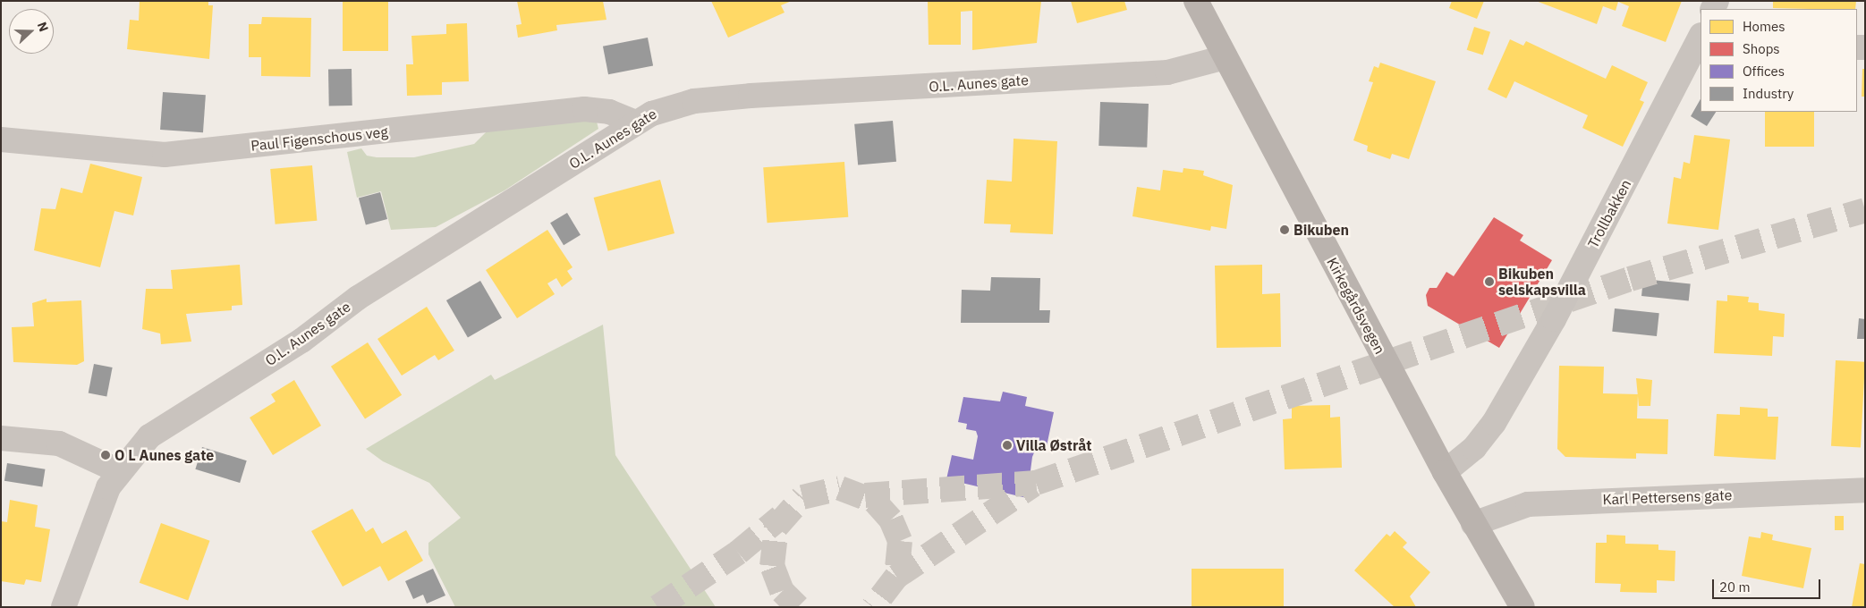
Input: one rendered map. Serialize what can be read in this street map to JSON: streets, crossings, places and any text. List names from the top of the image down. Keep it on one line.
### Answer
{"streets":{"street":["O.L. Aunes gate","Paul Figenschous veg","Trollbakken","Kirkegårdsvegen","Karl Pettersens gate"]},"crossings":[["O.L. Aunes gate","Paul Figenschous veg"],["O.L. Aunes gate","Kirkegårdsvegen"],["Trollbakken","Kirkegårdsvegen"],["Kirkegårdsvegen","Karl Pettersens gate"]],"places":["Bikuben","Bikuben selskapsvilla","Villa Østråt","O L Aunes gate"],"legend":["Homes","Shops","Offices","Industry"],"scale_bar":"20 m","north":"right"}
